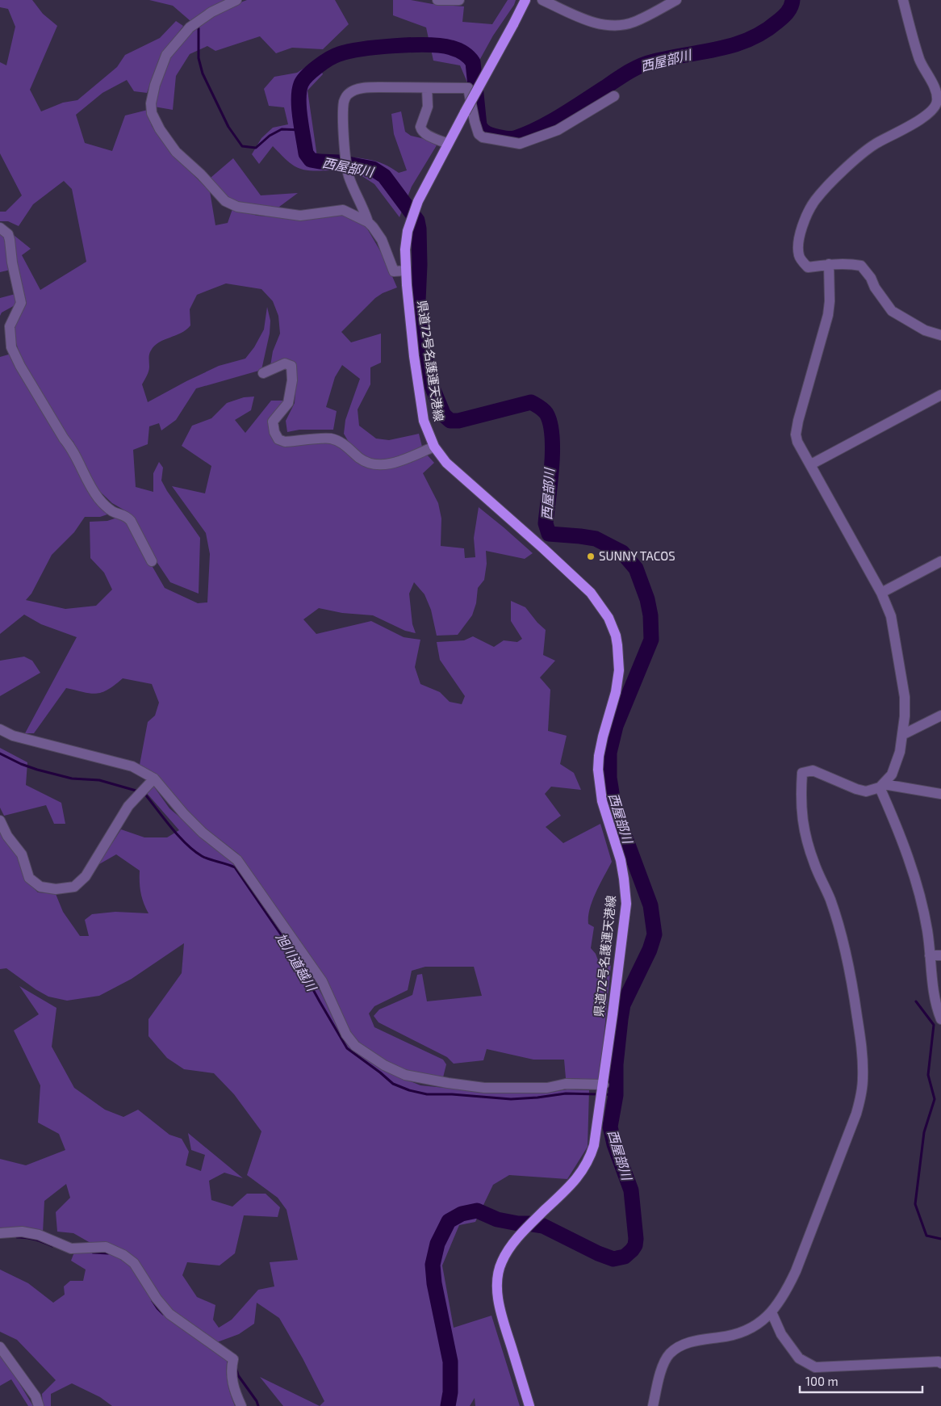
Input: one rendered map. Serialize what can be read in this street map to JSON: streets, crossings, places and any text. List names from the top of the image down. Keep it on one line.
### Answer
{"streets":{"main road":["県道72号名護運天港線"]},"water":["西屋部川","旭川道越川"],"places":["SUNNY TACOS"],"scale_bar":"100 m"}
